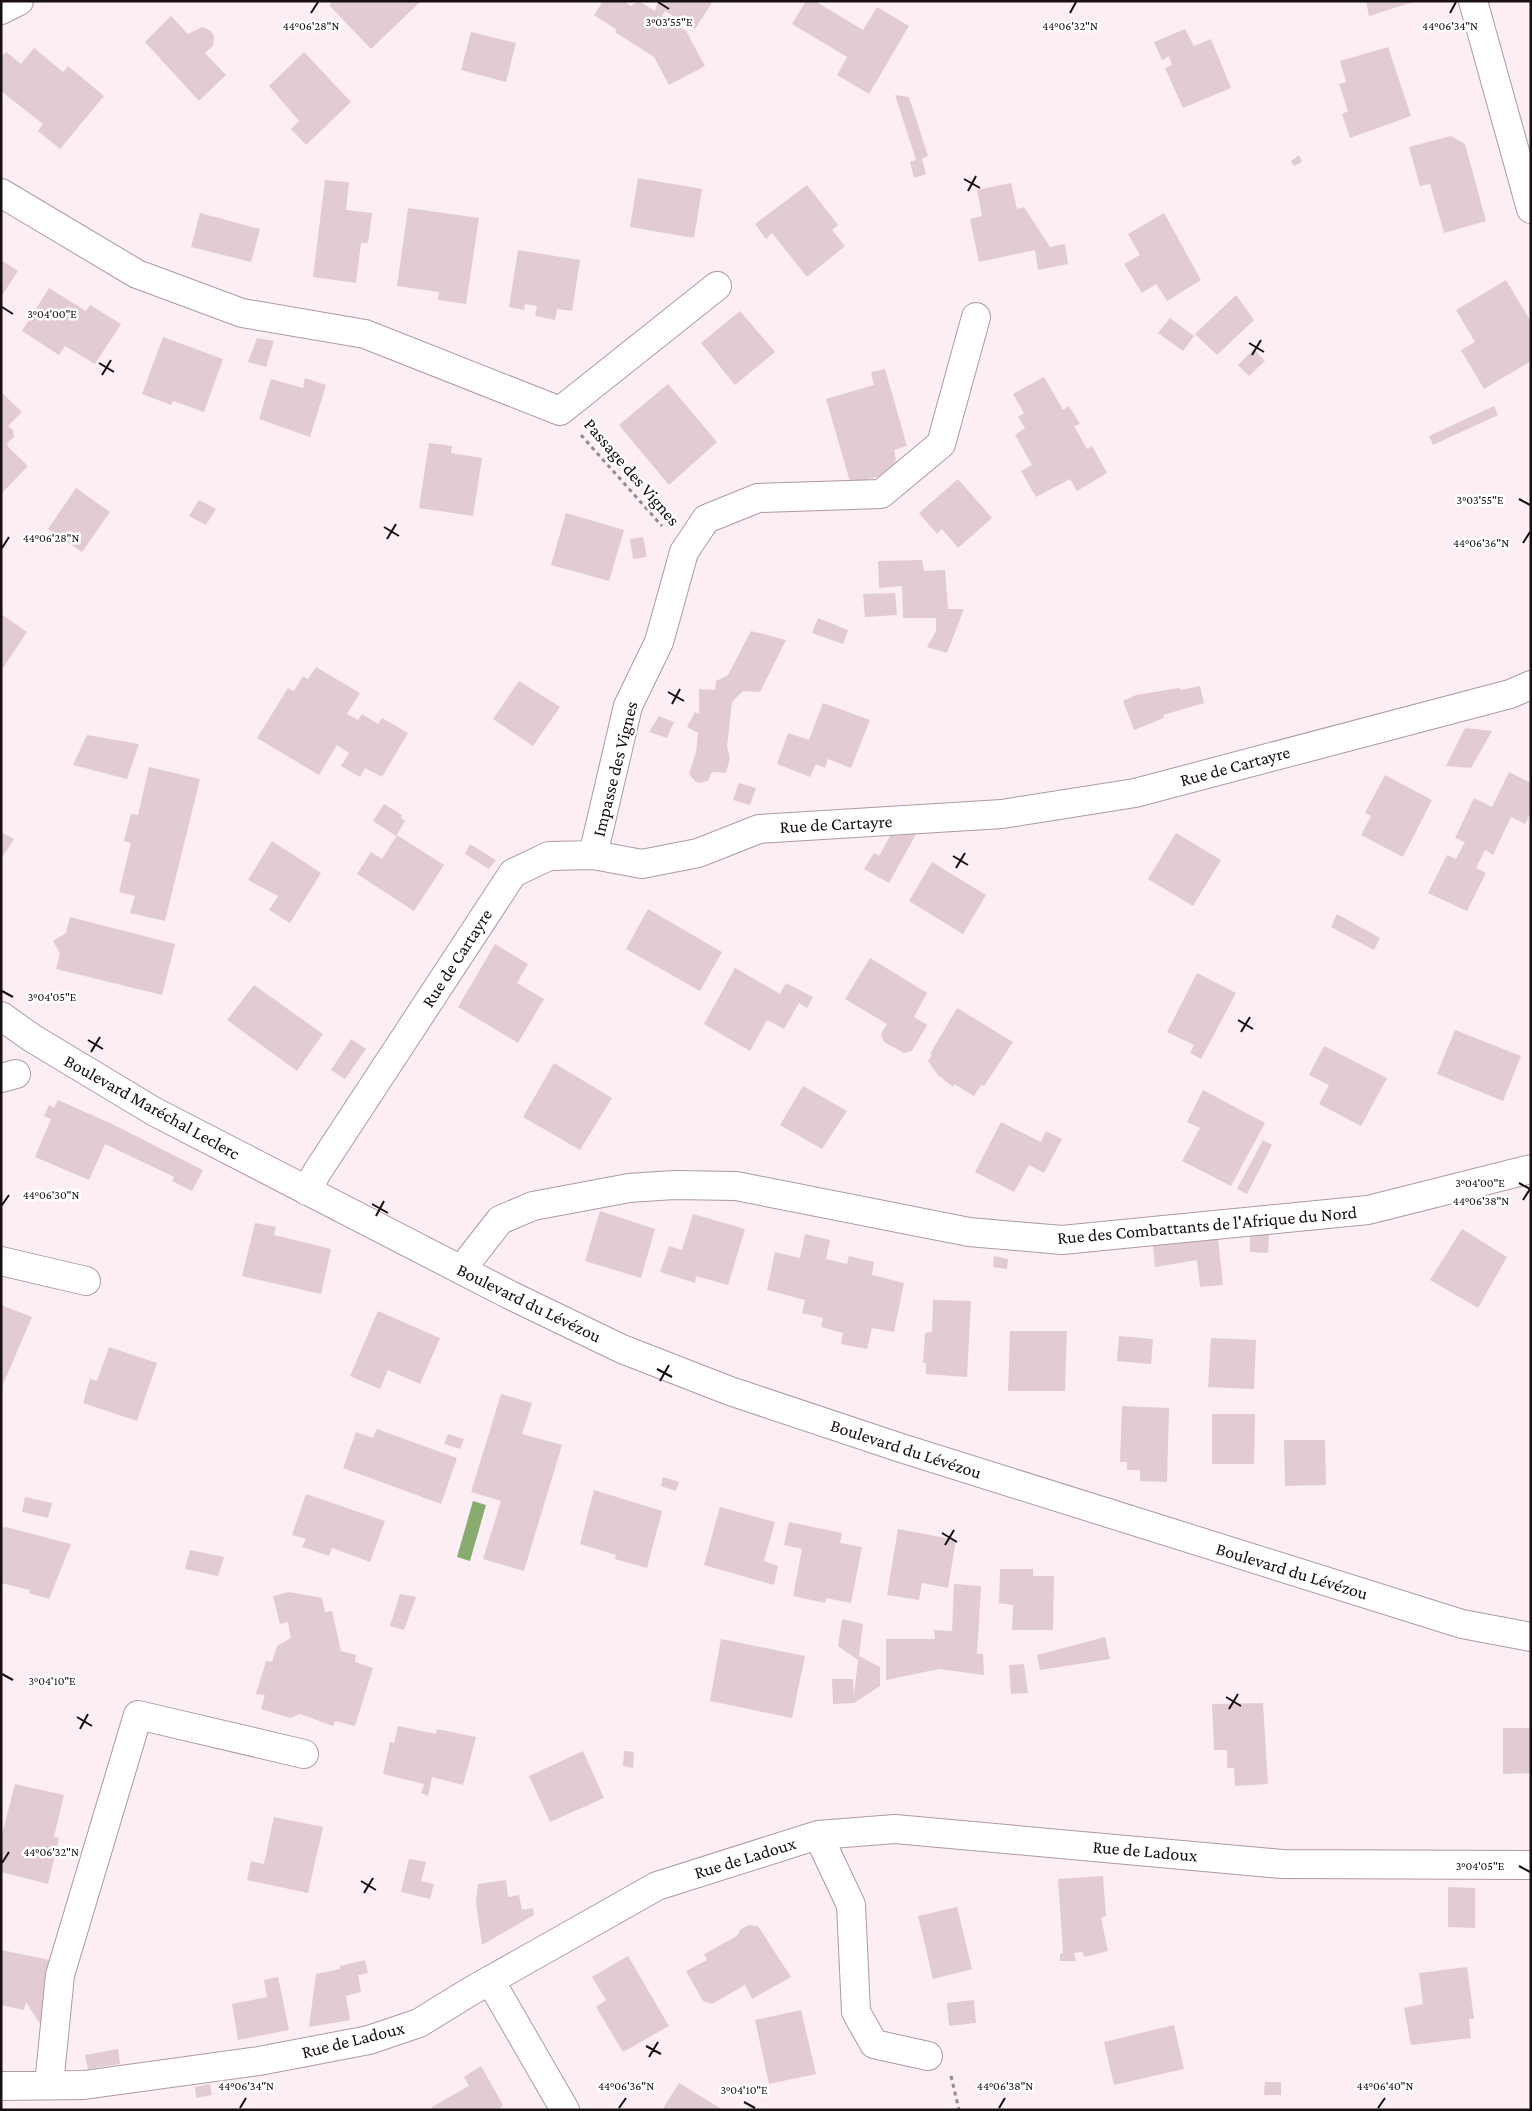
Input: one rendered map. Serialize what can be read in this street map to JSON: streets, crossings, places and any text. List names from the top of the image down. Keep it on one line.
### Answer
{"streets":{"street":["Rue de Cartayre","Impasse des Vignes","Boulevard Maréchal Leclerc","Rue des Combattants de l'Afrique du Nord","Boulevard du Lévézou","Rue de Ladoux"],"path":["Passage des Vignes"]},"crossings":[["Passage des Vignes","Impasse des Vignes"],["Rue de Cartayre","Impasse des Vignes"],["Rue de Cartayre","Boulevard Maréchal Leclerc"],["Rue de Cartayre","Boulevard du Lévézou"],["Boulevard Maréchal Leclerc","Boulevard du Lévézou"],["Rue des Combattants de l'Afrique du Nord","Boulevard du Lévézou"]],"coordinates":["3°03'55\"E","44°06'28\"N","44°06'32\"N","44°06'34\"N","3°04'00\"E","44°06'36\"N","3°04'05\"E","44°06'30\"N","44°06'38\"N","3°04'10\"E","44°06'40\"N"]}
